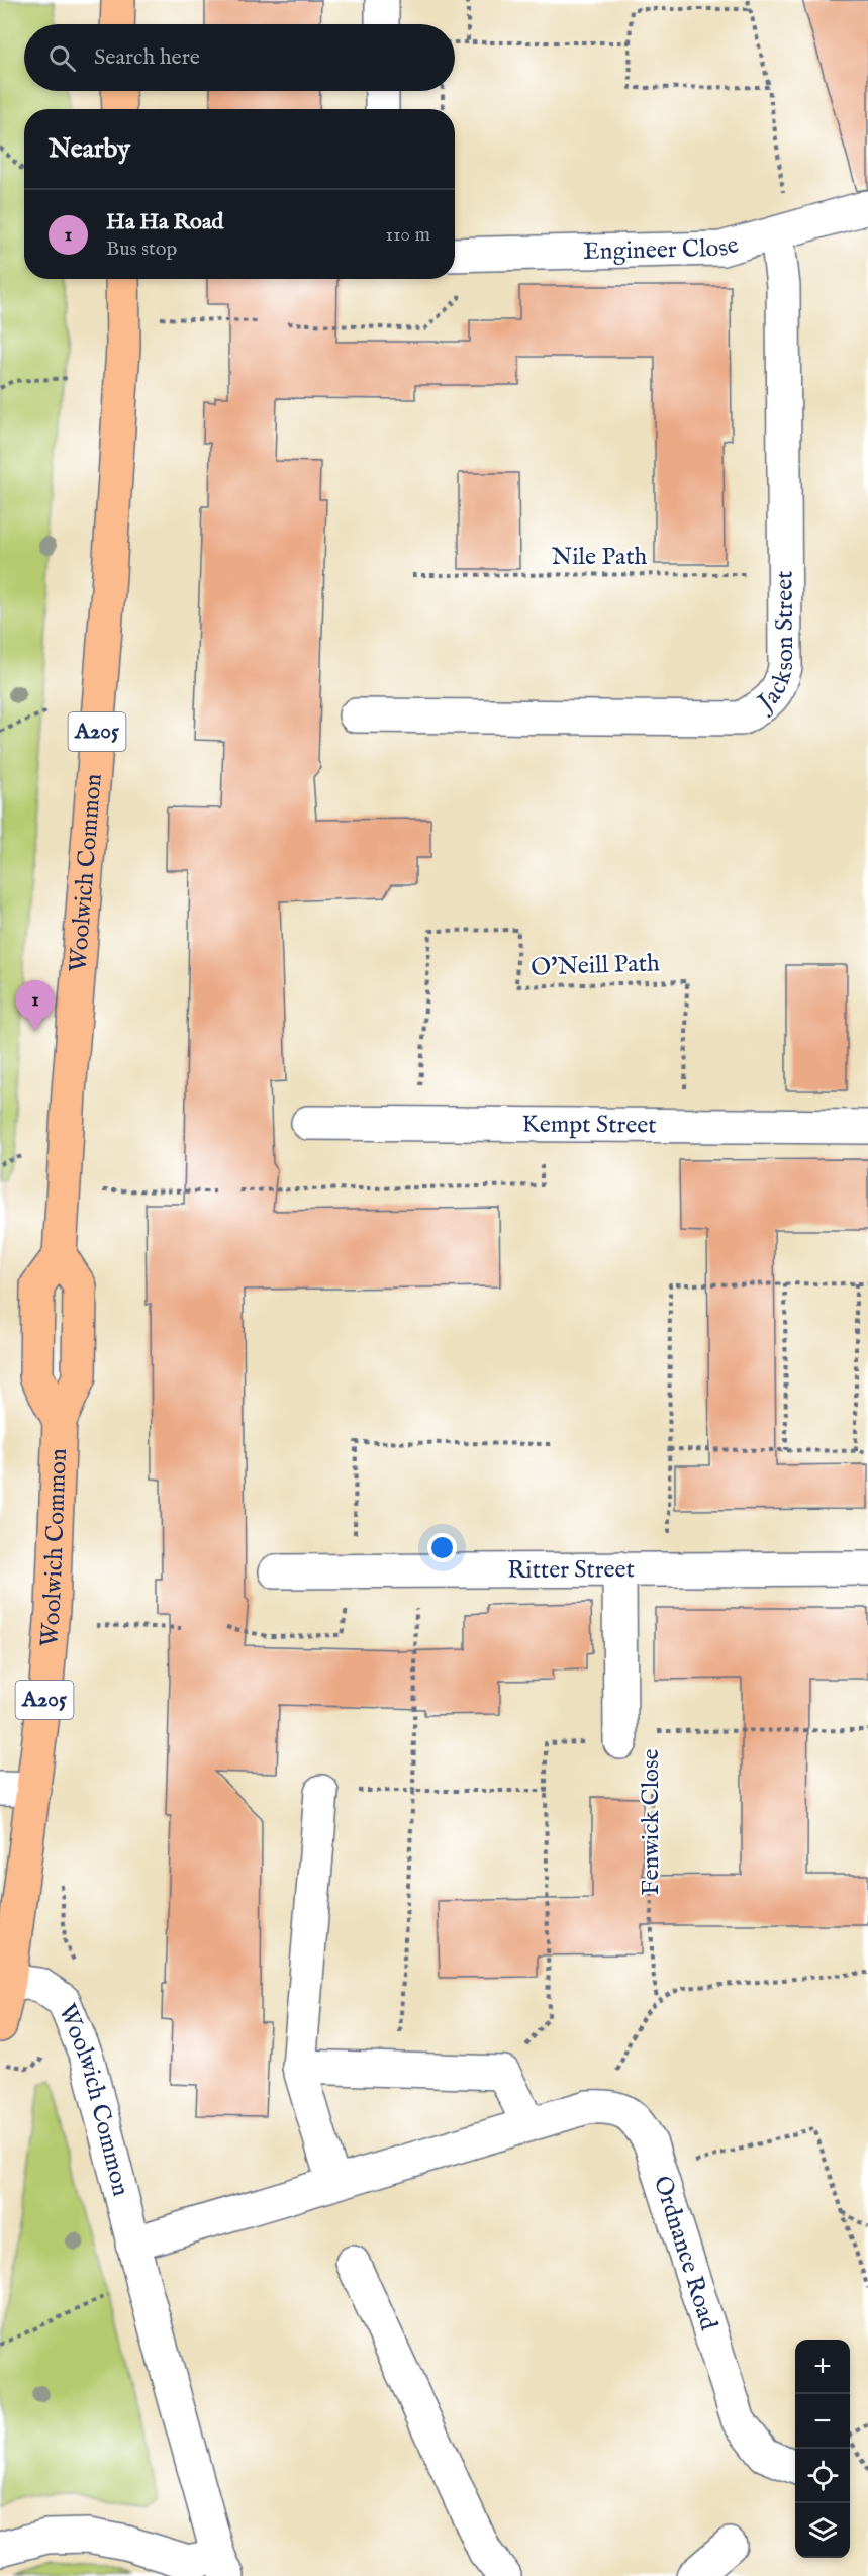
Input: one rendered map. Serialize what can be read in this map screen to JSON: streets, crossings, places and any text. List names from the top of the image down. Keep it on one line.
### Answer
{"streets":{"highway":["A205","Woolwich Common"],"street":["Engineer Close","Jackson Street","Kempt Street","Ritter Street","Fenwick Close","Ordnance Road"],"path":["Nile Path","O'Neill Path"]},"crossings":[["Engineer Close","Jackson Street"],["Nile Path","Jackson Street"],["A205","Woolwich Common"],["O'Neill Path","Kempt Street"],["Ritter Street","Fenwick Close"]],"page":{"search":"Search here","heading":"Nearby","list":[{"mark":"1","name":"Ha Ha Road","note":"Bus stop","value":"110 m"}],"pins":"1","map_buttons":["+","−"]}}
